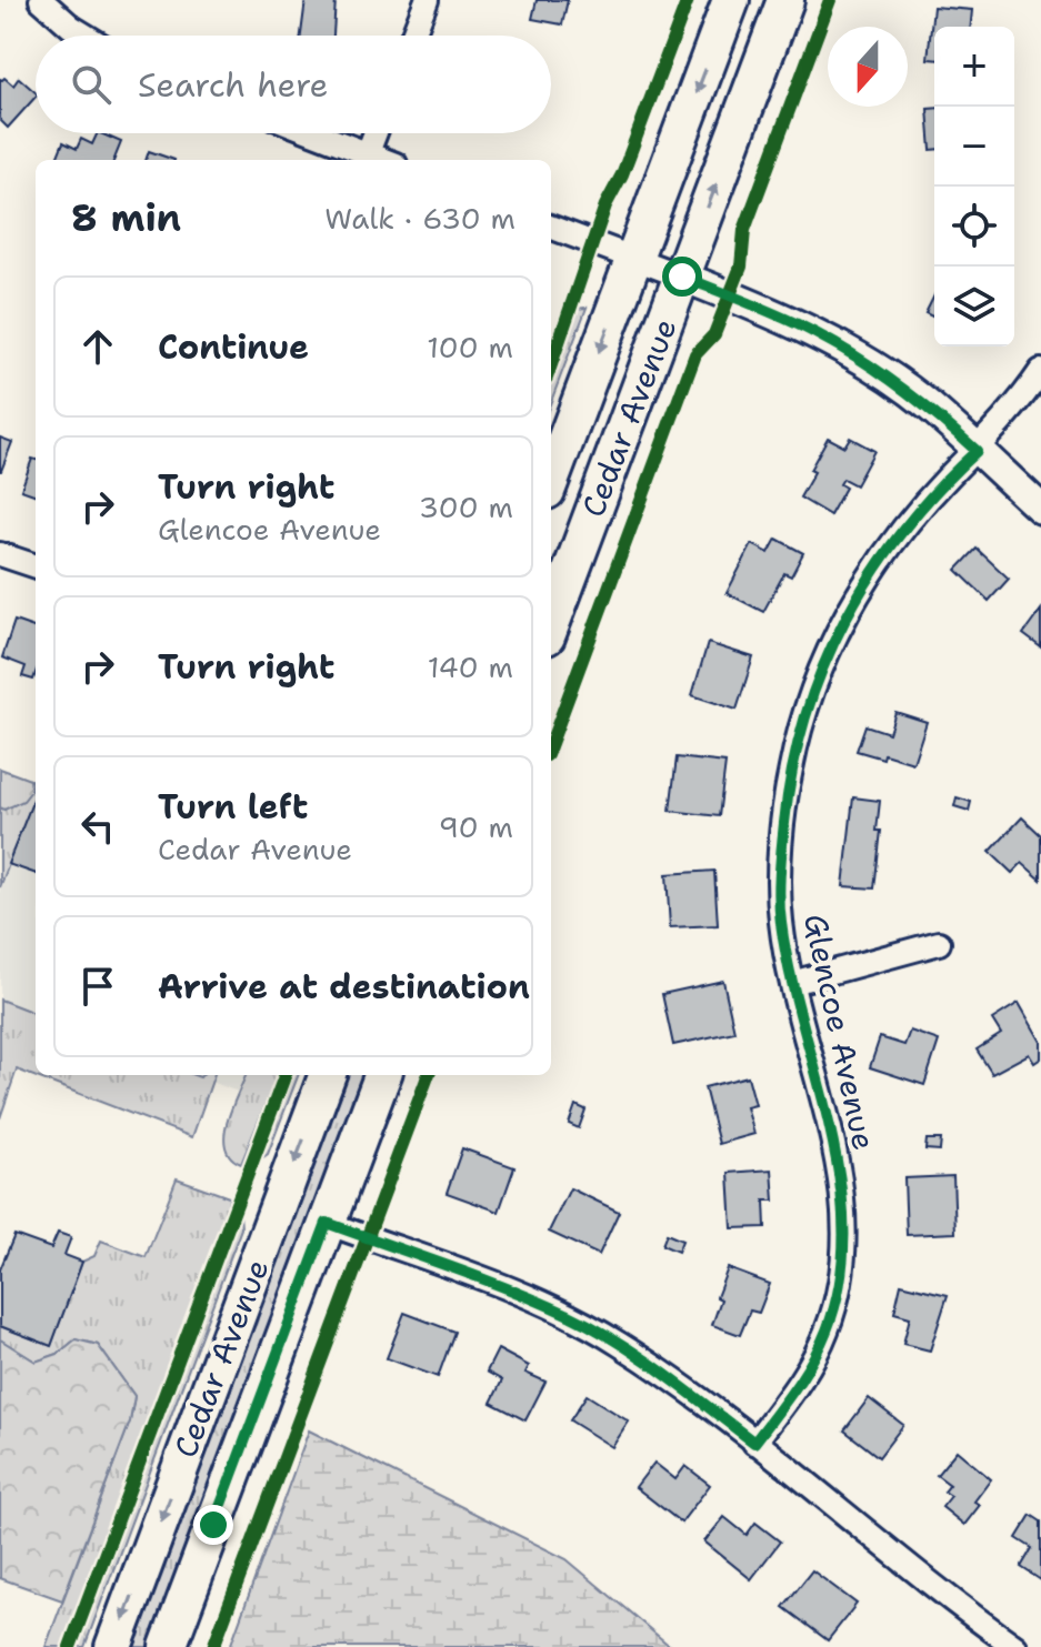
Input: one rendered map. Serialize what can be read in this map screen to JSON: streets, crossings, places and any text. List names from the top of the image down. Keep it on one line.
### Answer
{"streets":{"main road":["Cedar Avenue"],"street":["Glencoe Avenue"]},"north":"bottom","page":{"map_buttons":["+","−"],"search":"Search here","heading":["8 min","Walk · 630 m"],"list":[["Continue","100 m"],["Turn right","Glencoe Avenue","300 m"],["Turn right","140 m"],["Turn left","Cedar Avenue","90 m"],"Arrive at destination"]}}
